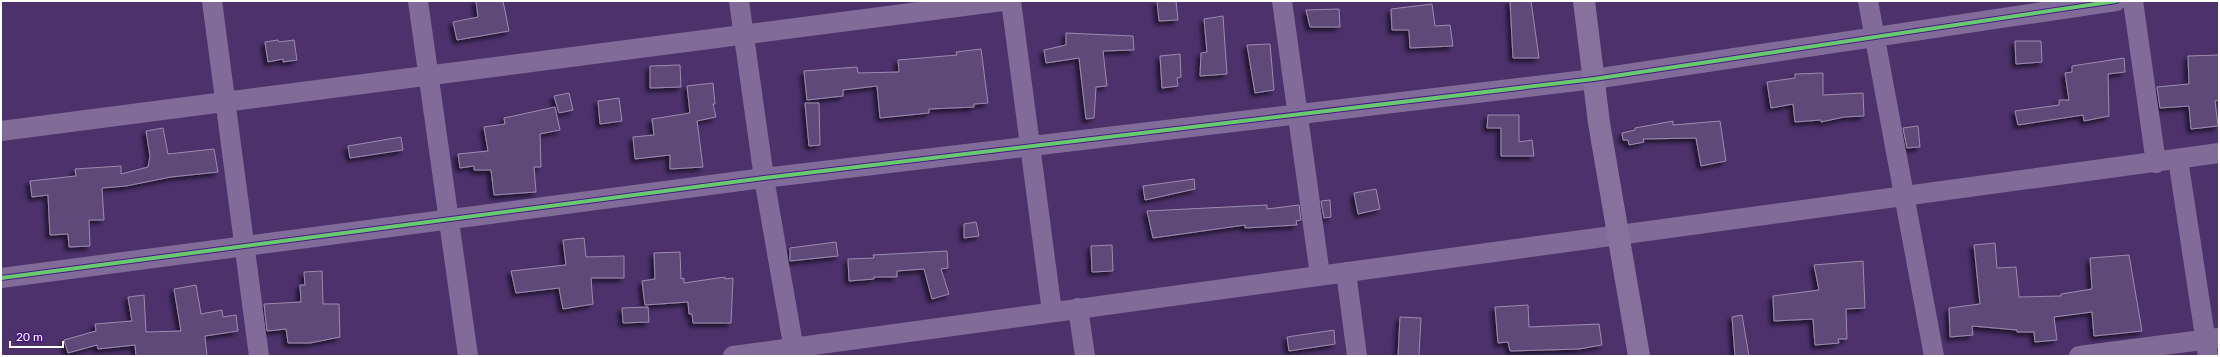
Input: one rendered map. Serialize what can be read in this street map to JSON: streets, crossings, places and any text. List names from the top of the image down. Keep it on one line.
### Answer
{"scale_bar":"20 m"}
